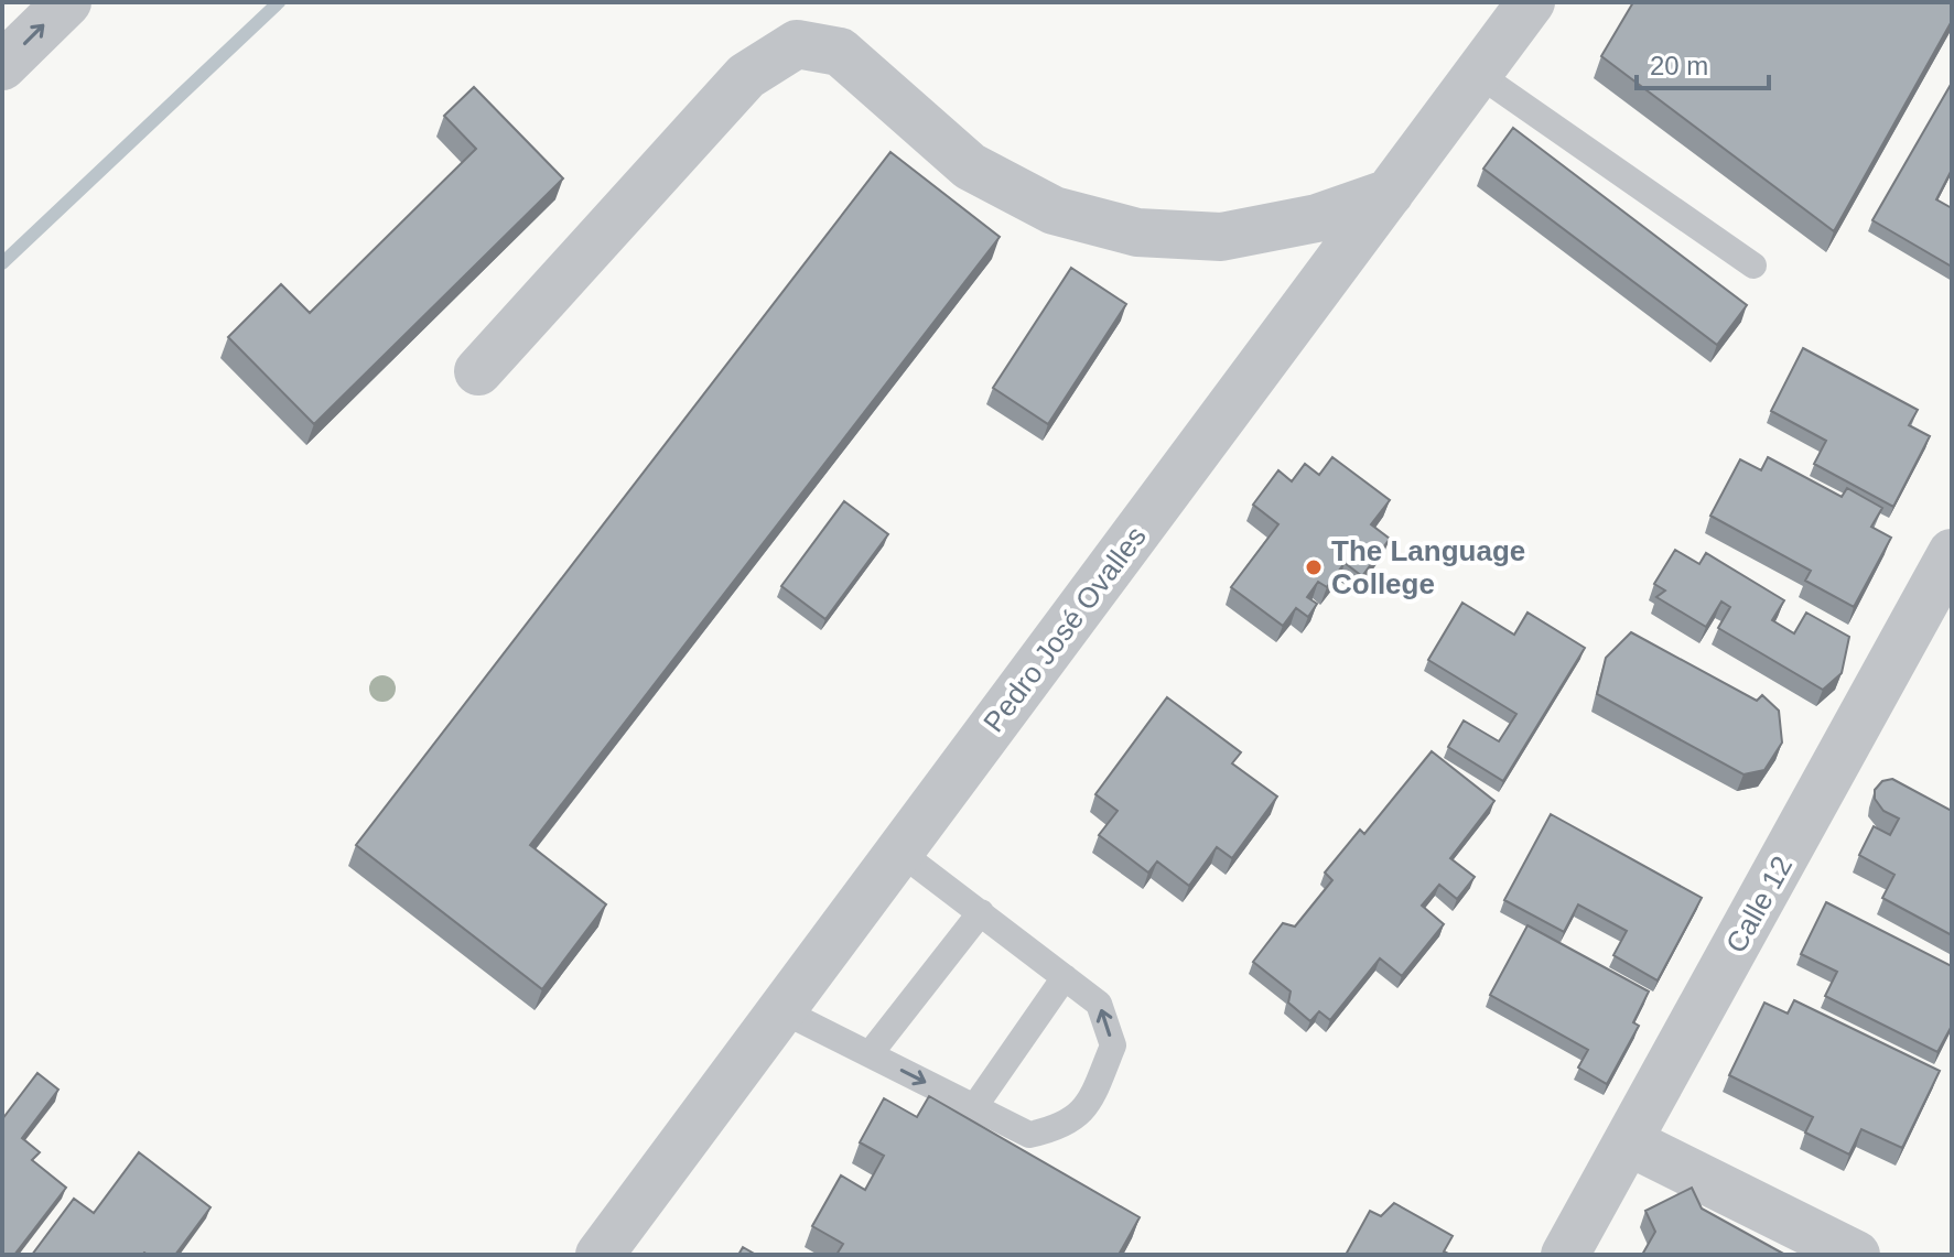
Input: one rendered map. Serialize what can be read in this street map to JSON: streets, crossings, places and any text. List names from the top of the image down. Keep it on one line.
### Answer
{"streets":{"street":["Pedro José Ovalles","Calle 12"]},"places":["The Language College"],"scale_bar":"20 m"}
